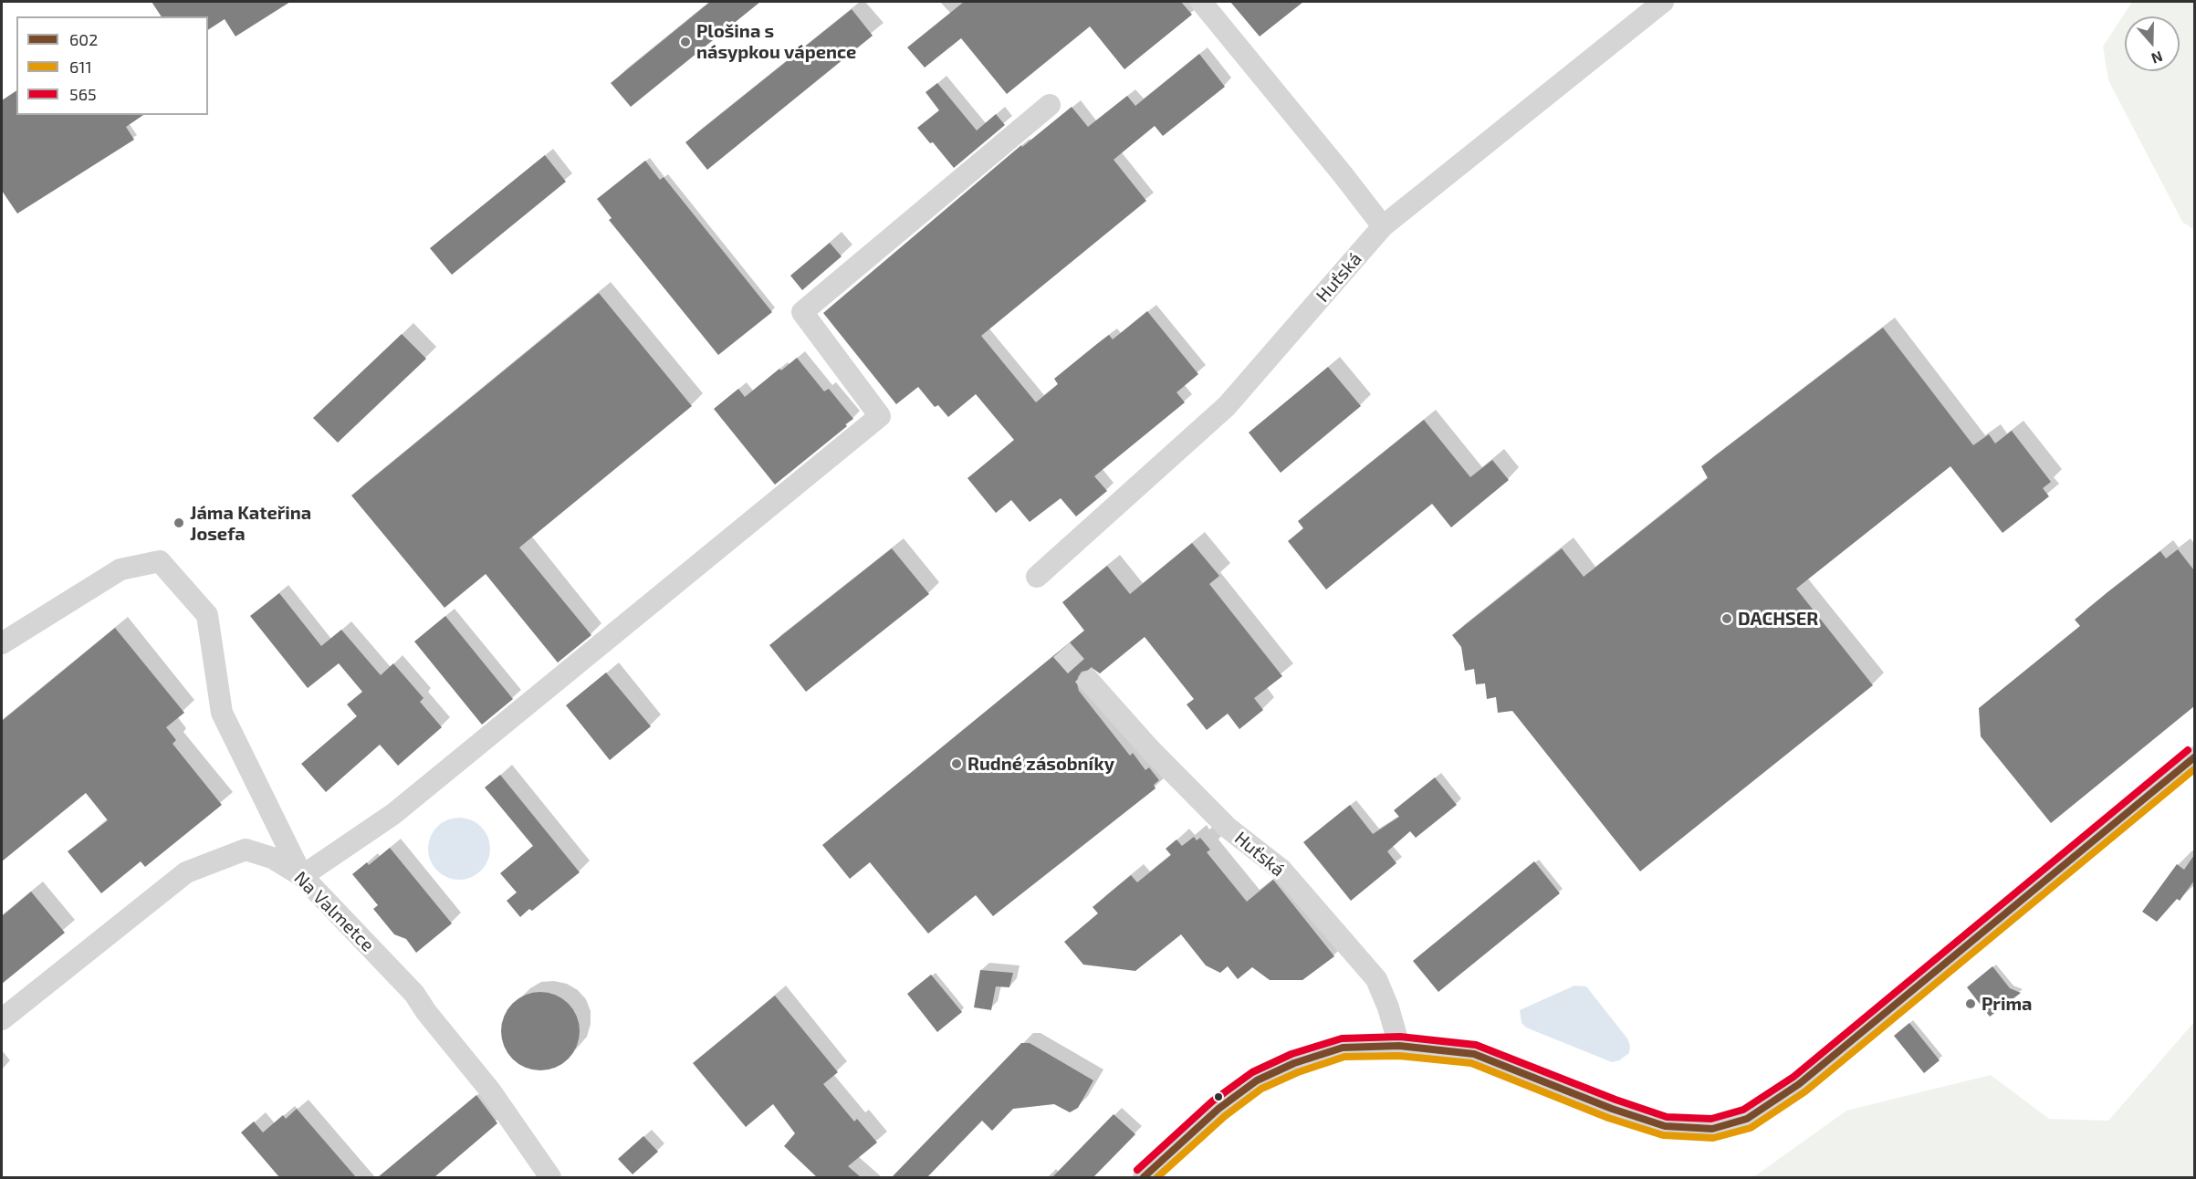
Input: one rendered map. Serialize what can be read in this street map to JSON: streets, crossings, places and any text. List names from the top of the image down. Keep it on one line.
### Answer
{"streets":{"street":["Huťská","Na Valmetce"]},"places":["Plošina s násypkou vápence","Jáma Kateřina Josefa","DACHSER","Rudné zásobníky","Prima"],"lines":["transit line 565","transit line 602","transit line 611"],"legend":["602","611","565"],"north":"bottom"}
